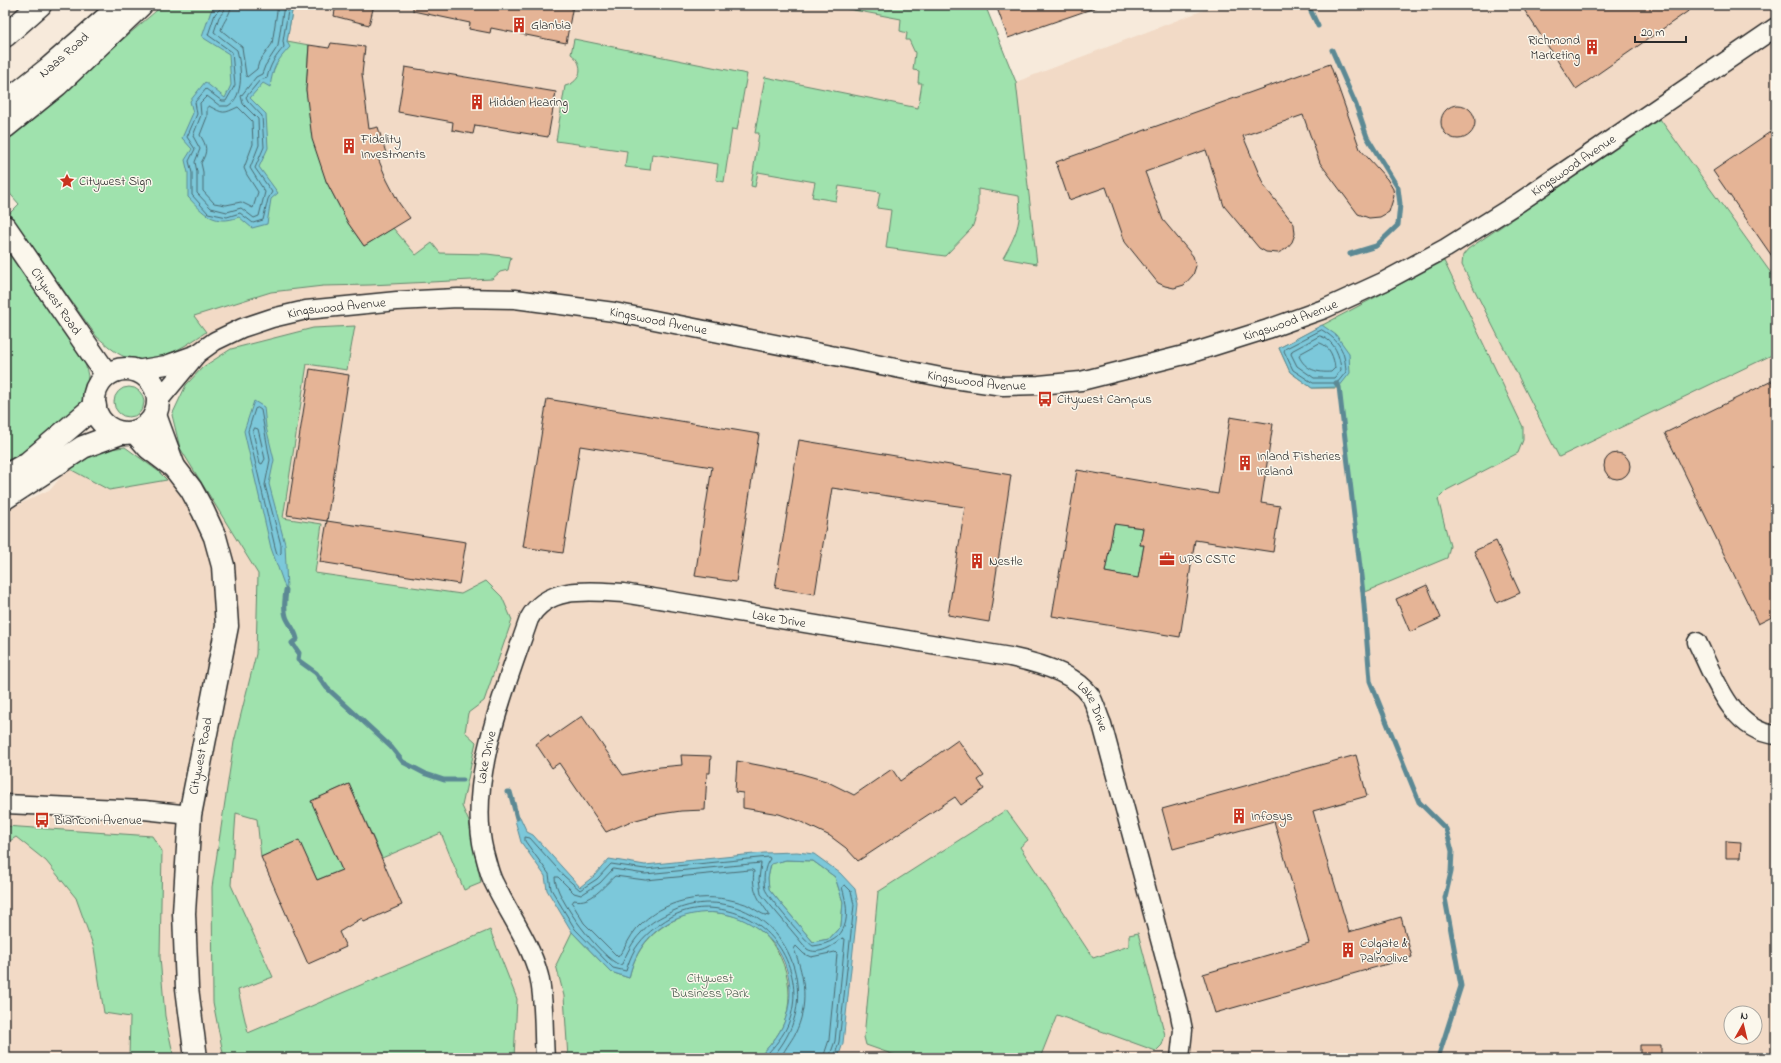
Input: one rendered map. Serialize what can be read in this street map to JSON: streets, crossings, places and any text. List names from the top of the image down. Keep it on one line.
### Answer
{"streets":{"main road":["Naas Road","Citywest Road"],"street":["Kingswood Avenue","Lake Drive"]},"crossings":[["Kingswood Avenue","Citywest Road"]],"parks":["Citywest Business Park"],"places":{"building":["Glanbia","Richmond Marketing","Hidden Hearing","Fidelity Investments","Inland Fisheries Ireland","Nestle","Infosys","Colgate & Palmolive"],"place":["Citywest Sign"],"bus stop":["Citywest Campus","Bianconi Avenue"],"office":["UPS CSTC"]},"scale_bar":"20 m","north":"top"}
